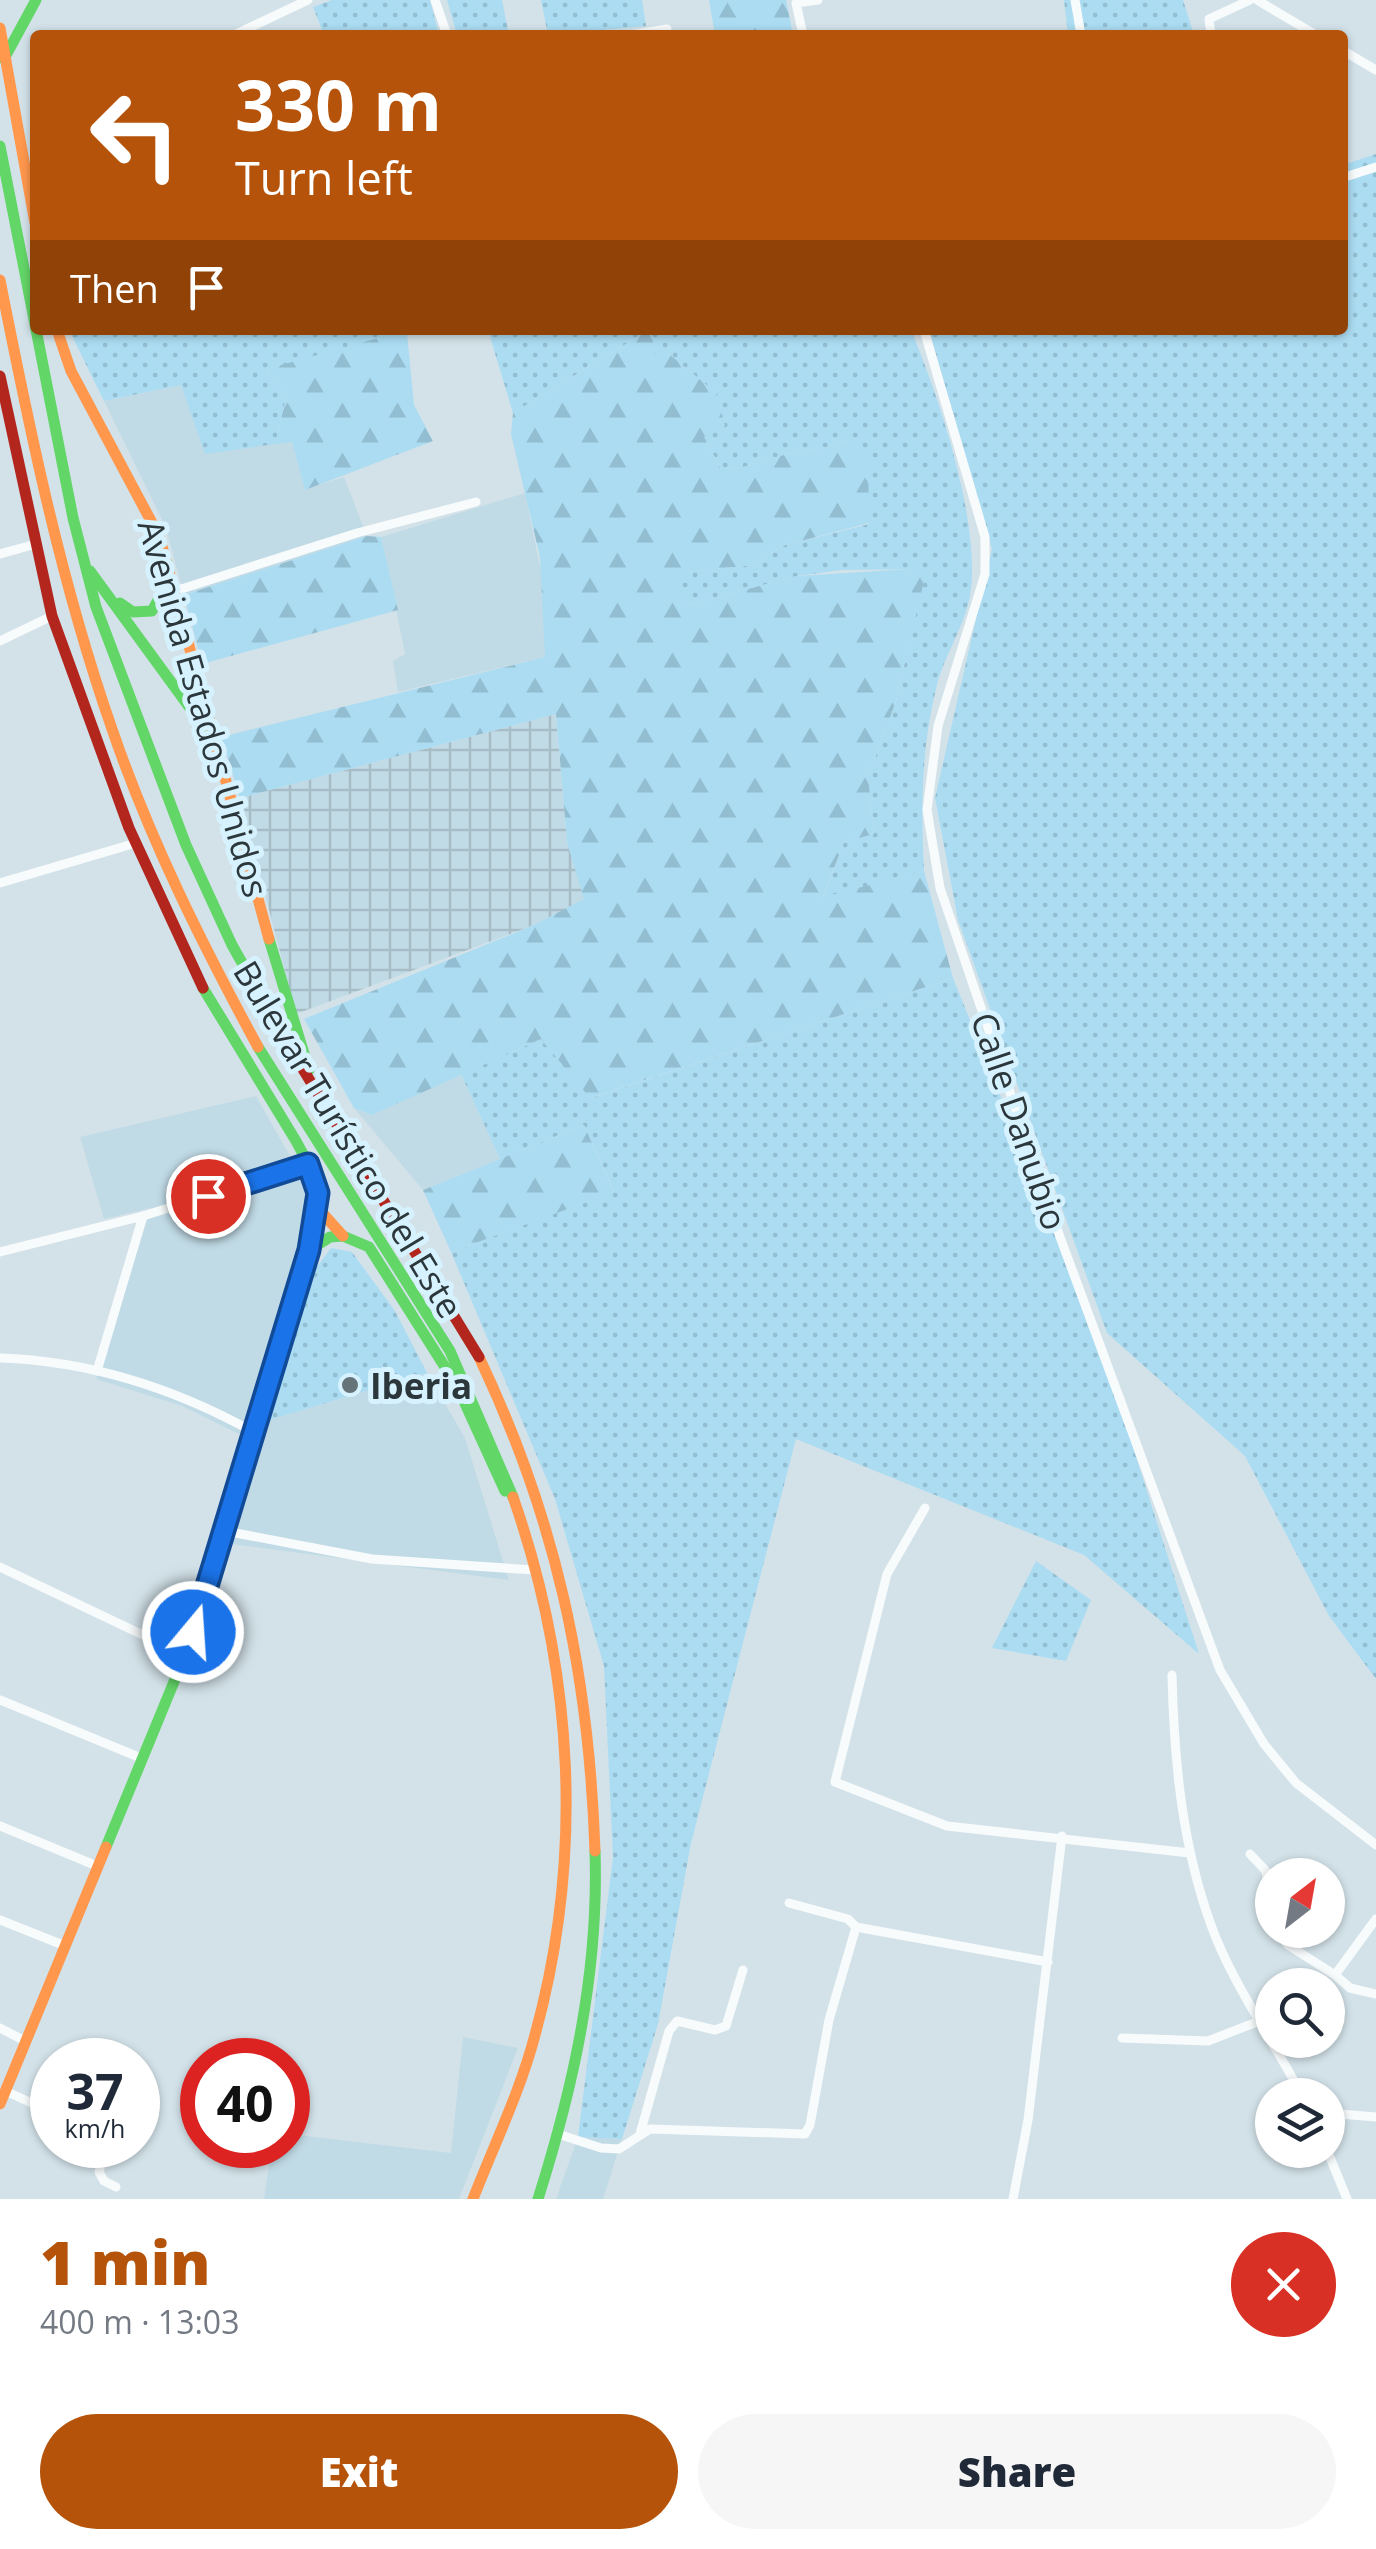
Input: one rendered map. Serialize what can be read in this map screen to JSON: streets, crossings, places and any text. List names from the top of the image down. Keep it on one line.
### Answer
{"streets":{"main road":["Avenida Estados Unidos","Bulevar Turístico del Este"],"street":["Calle Danubio"]},"crossings":[["Avenida Estados Unidos","Bulevar Turístico del Este"]],"places":["Iberia"],"north":"top right","page":{"turn":["330 m","Turn left"],"then":"Then","speed":"37 km/h","limit":"40","heading":["1 min","400 m · 13:03"],"buttons":["Exit","Share"]}}
